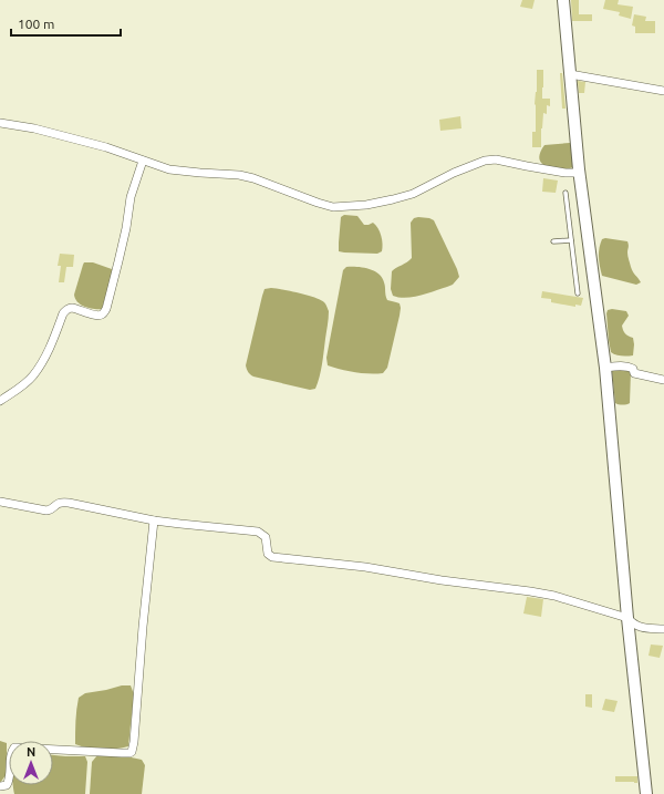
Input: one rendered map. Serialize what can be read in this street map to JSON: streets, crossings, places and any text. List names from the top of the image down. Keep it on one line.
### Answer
{"scale_bar":"100 m","north":"top"}
